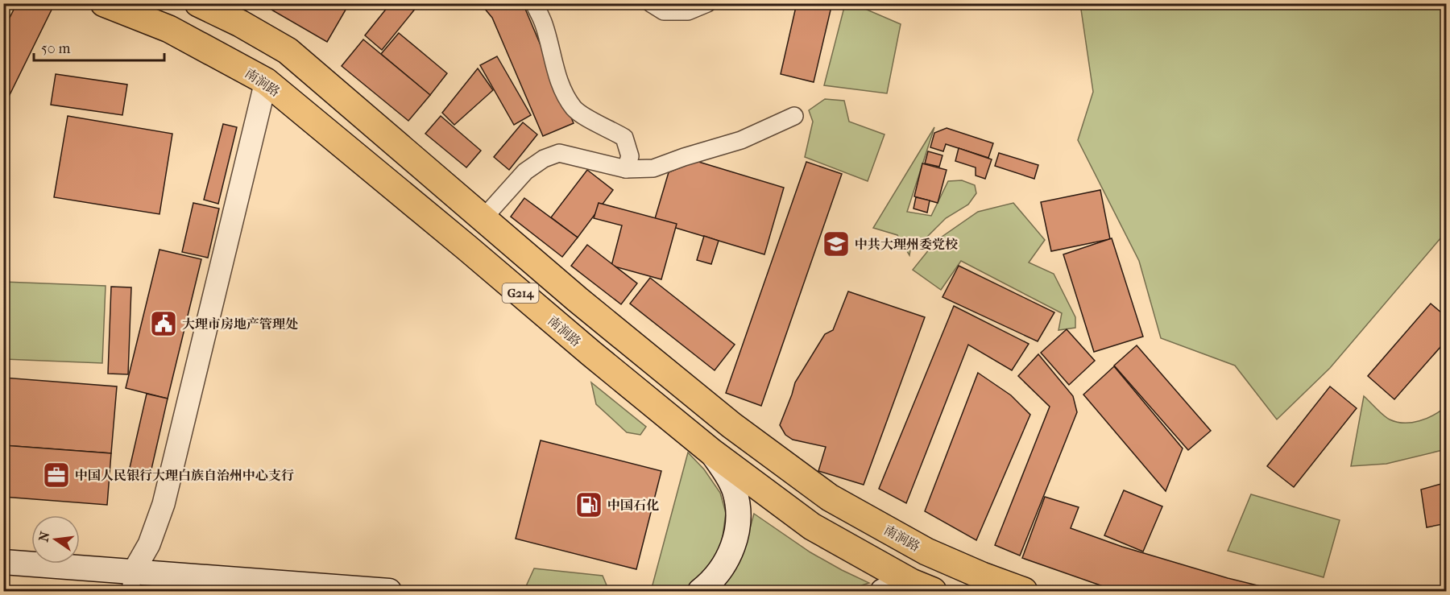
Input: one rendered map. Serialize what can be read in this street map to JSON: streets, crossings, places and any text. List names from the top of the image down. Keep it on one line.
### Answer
{"streets":{"highway":["南涧路","G214"]},"places":{"school or university":["中共大理州委党校"],"public building":["大理市房地产管理处"],"office":["中国人民银行大理白族自治州中心支行"],"fuel station":["中国石化"]},"scale_bar":"50 m","north":"left"}
